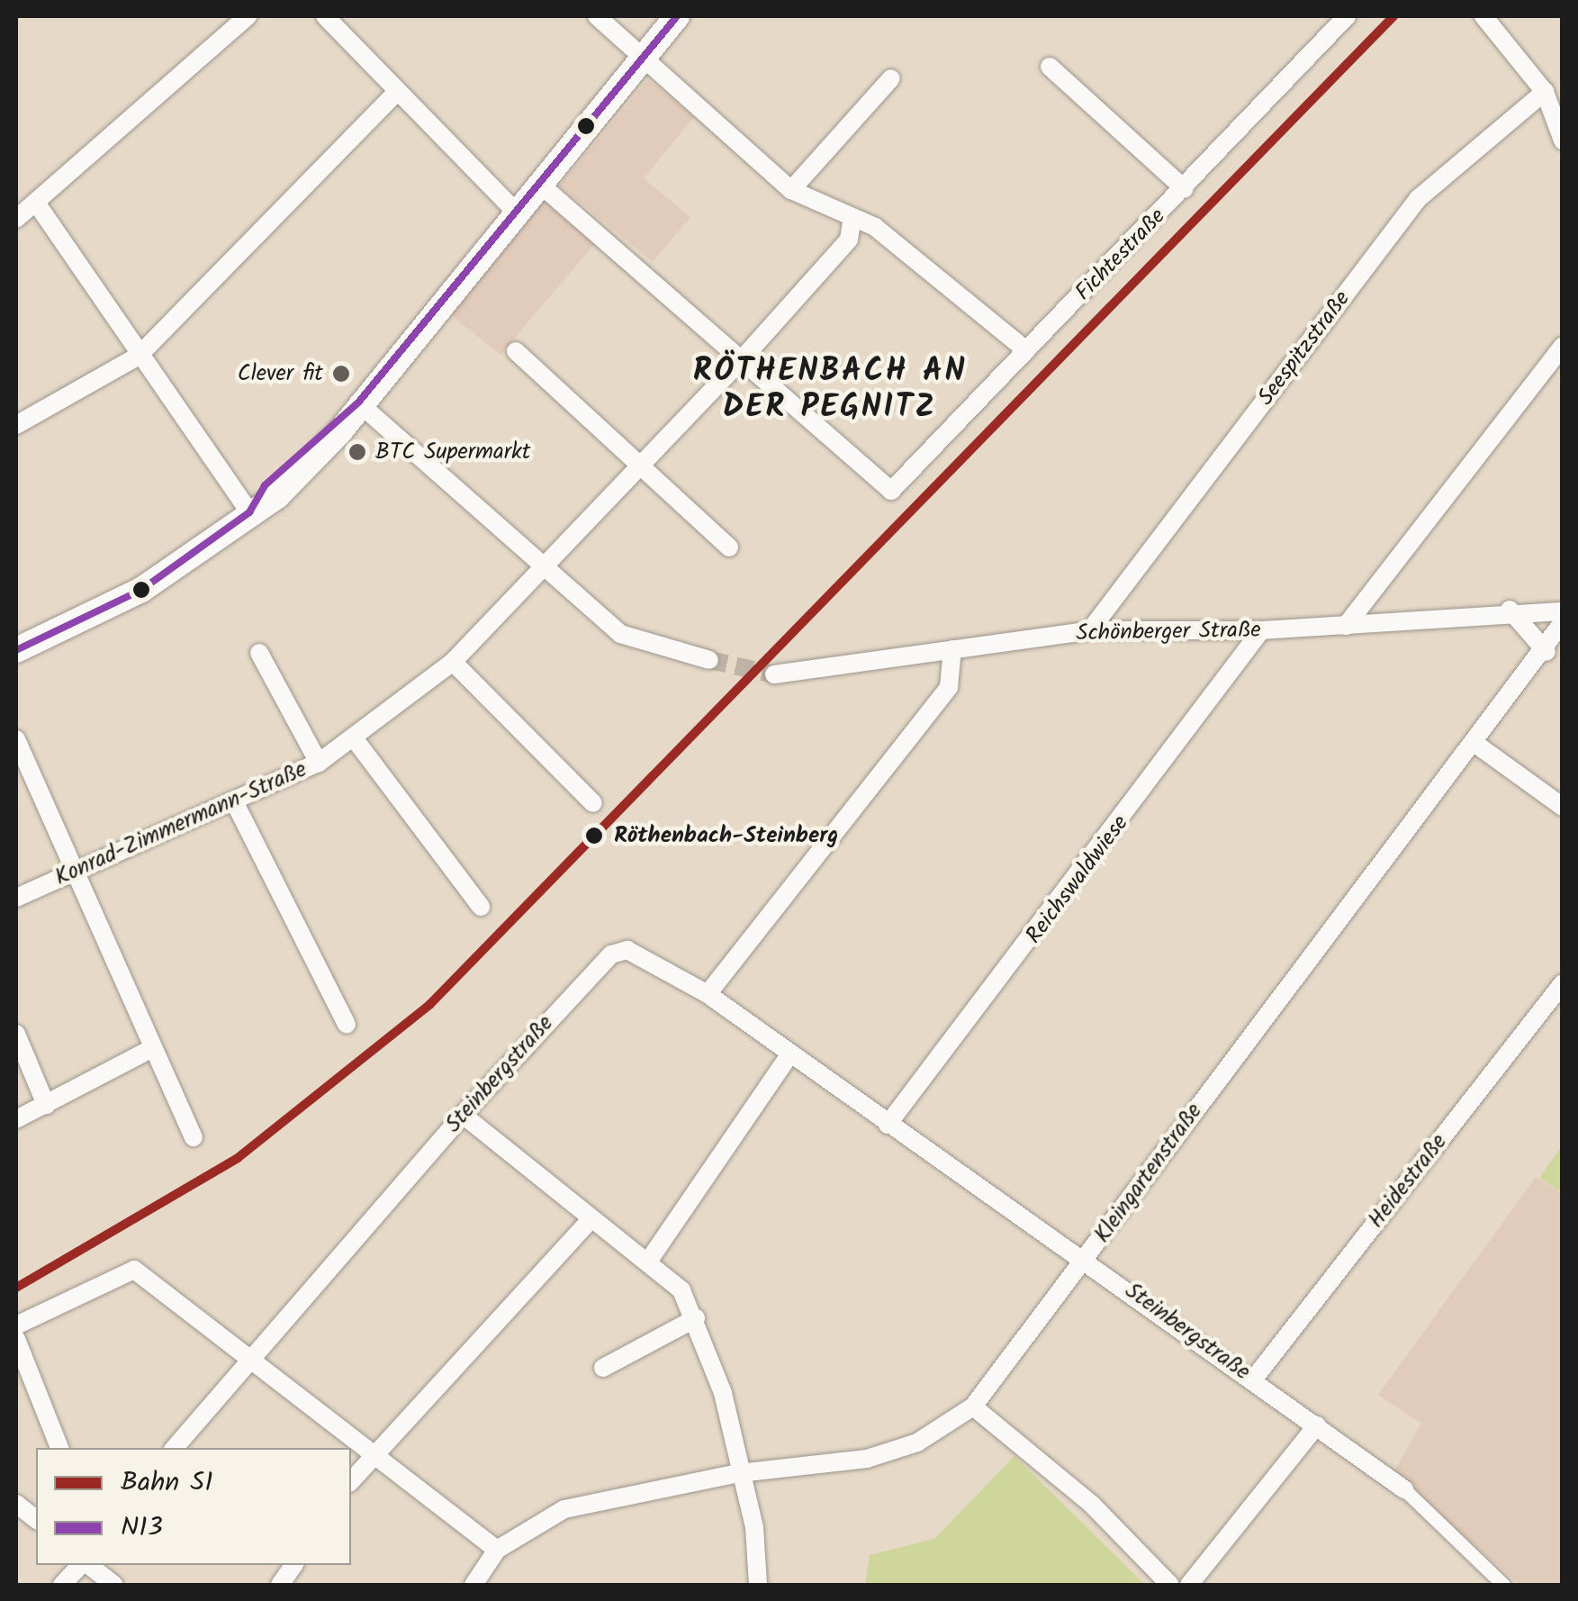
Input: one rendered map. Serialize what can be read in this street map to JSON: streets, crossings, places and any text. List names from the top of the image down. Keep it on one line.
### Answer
{"streets":{"street":["Fichtestraße","Seespitzstraße","Schönberger Straße","Konrad-Zimmermann-Straße","Reichswaldwiese","Steinbergstraße","Kleingartenstraße","Heidestraße"]},"crossings":[["Fichtestraße","Konrad-Zimmermann-Straße"],["Seespitzstraße","Schönberger Straße"],["Schönberger Straße","Reichswaldwiese"],["Reichswaldwiese","Steinbergstraße"],["Steinbergstraße","Kleingartenstraße"],["Steinbergstraße","Heidestraße"]],"districts":["RÖTHENBACH AN DER PEGNITZ"],"places":["Clever fit","BTC Supermarkt","Röthenbach-Steinberg"],"lines":["rail line S1","transit line N13"],"legend":["Bahn S1","N13"]}
